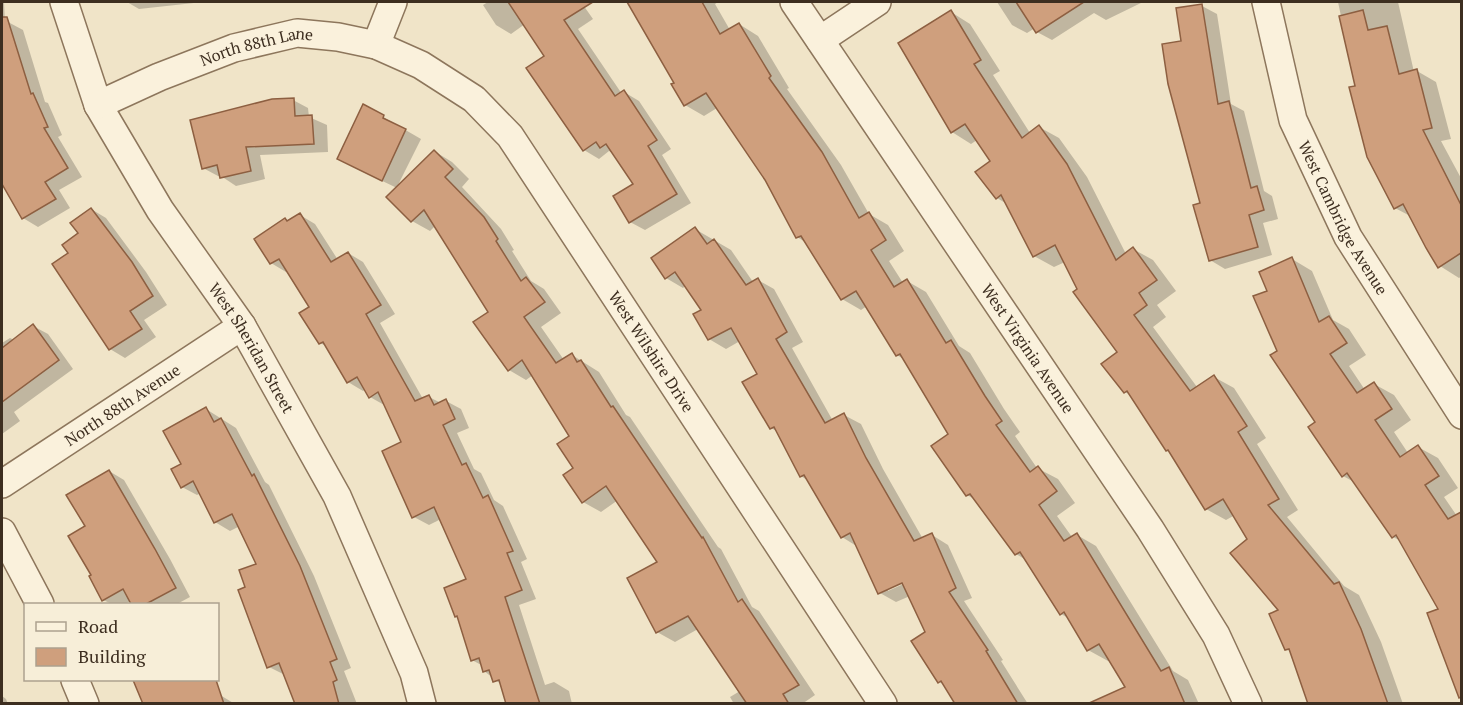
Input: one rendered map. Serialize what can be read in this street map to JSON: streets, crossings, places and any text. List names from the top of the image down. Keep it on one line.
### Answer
{"streets":{"street":["North 88th Lane","West Cambridge Avenue","West Sheridan Street","West Virginia Avenue","West Wilshire Drive","North 88th Avenue"]},"crossings":[["North 88th Lane","West Sheridan Street"],["North 88th Lane","West Wilshire Drive"],["West Sheridan Street","North 88th Avenue"]],"legend":["Road","Building"]}
